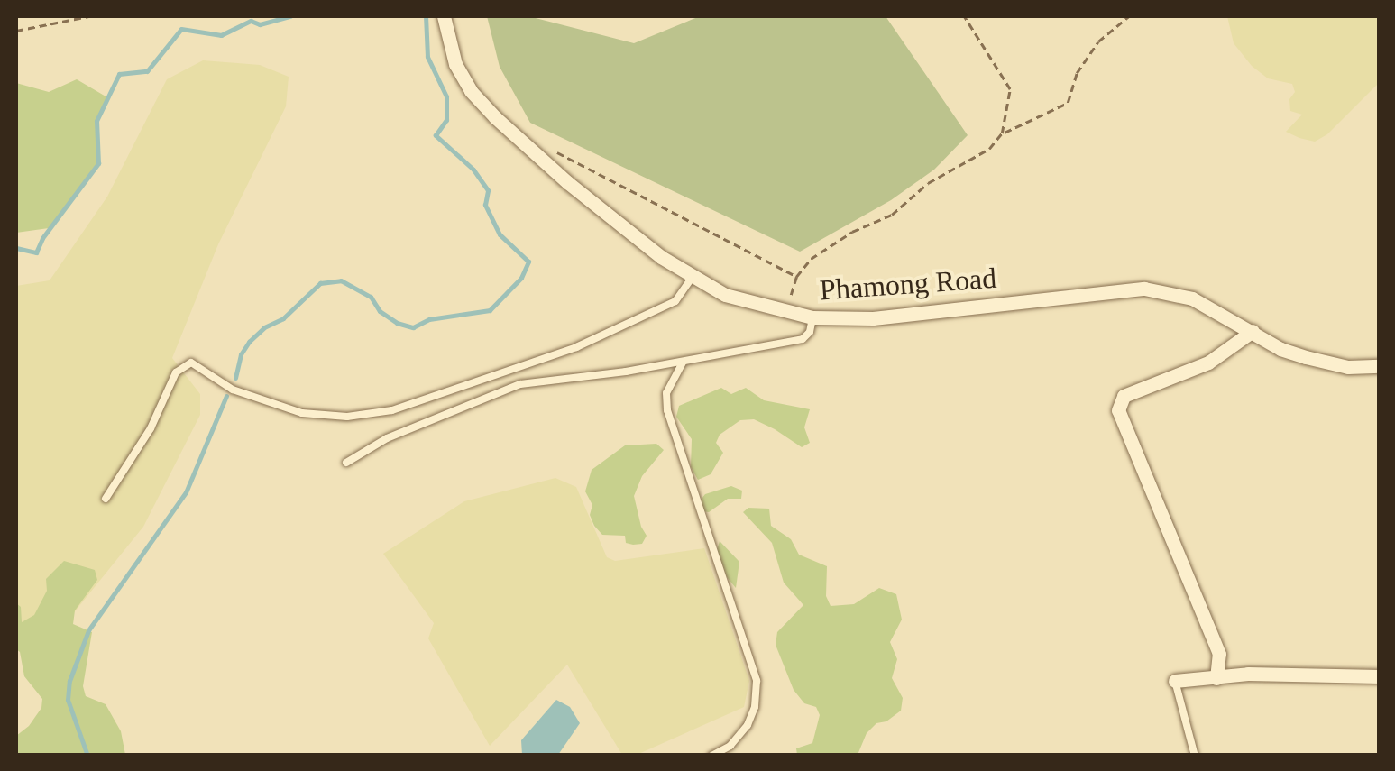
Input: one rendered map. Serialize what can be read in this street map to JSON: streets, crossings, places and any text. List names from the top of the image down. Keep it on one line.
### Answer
{"streets":{"street":["Phamong Road"]}}
